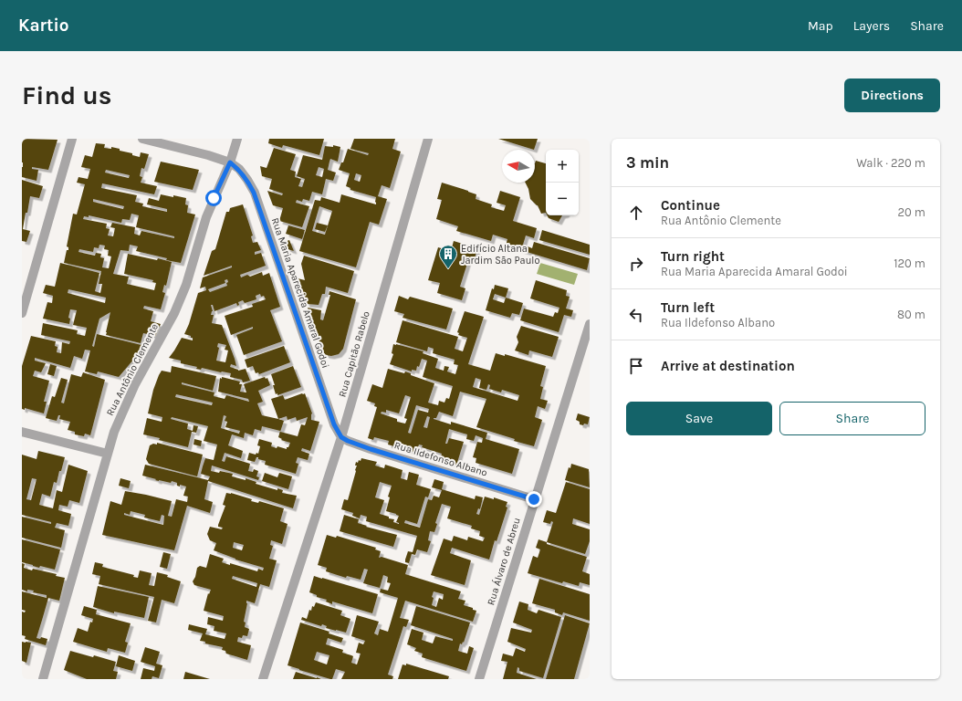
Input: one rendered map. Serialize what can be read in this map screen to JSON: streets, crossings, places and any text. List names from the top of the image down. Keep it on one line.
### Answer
{"streets":{"street":["Rua Maria Aparecida Amaral Godoi","Rua Capitão Rabelo","Rua Antônio Clemente","Rua Ildefonso Albano","Rua Álvaro de Abreu"]},"crossings":[["Rua Maria Aparecida Amaral Godoi","Rua Capitão Rabelo"],["Rua Maria Aparecida Amaral Godoi","Rua Antônio Clemente"],["Rua Maria Aparecida Amaral Godoi","Rua Ildefonso Albano"],["Rua Capitão Rabelo","Rua Ildefonso Albano"],["Rua Ildefonso Albano","Rua Álvaro de Abreu"]],"places":{"building":["Edifício Altana Jardim São Paulo"]},"north":"left","page":{"header":"Kartio","nav":["Map","Layers","Share"],"buttons":["Directions",["Save","Share"]],"title":"Find us","heading":["3 min","Walk · 220 m"],"map_buttons":["+","−"],"list":[["Continue","Rua Antônio Clemente","20 m"],["Turn right","Rua Maria Aparecida Amaral Godoi","120 m"],["Turn left","Rua Ildefonso Albano","80 m"],"Arrive at destination"]}}
